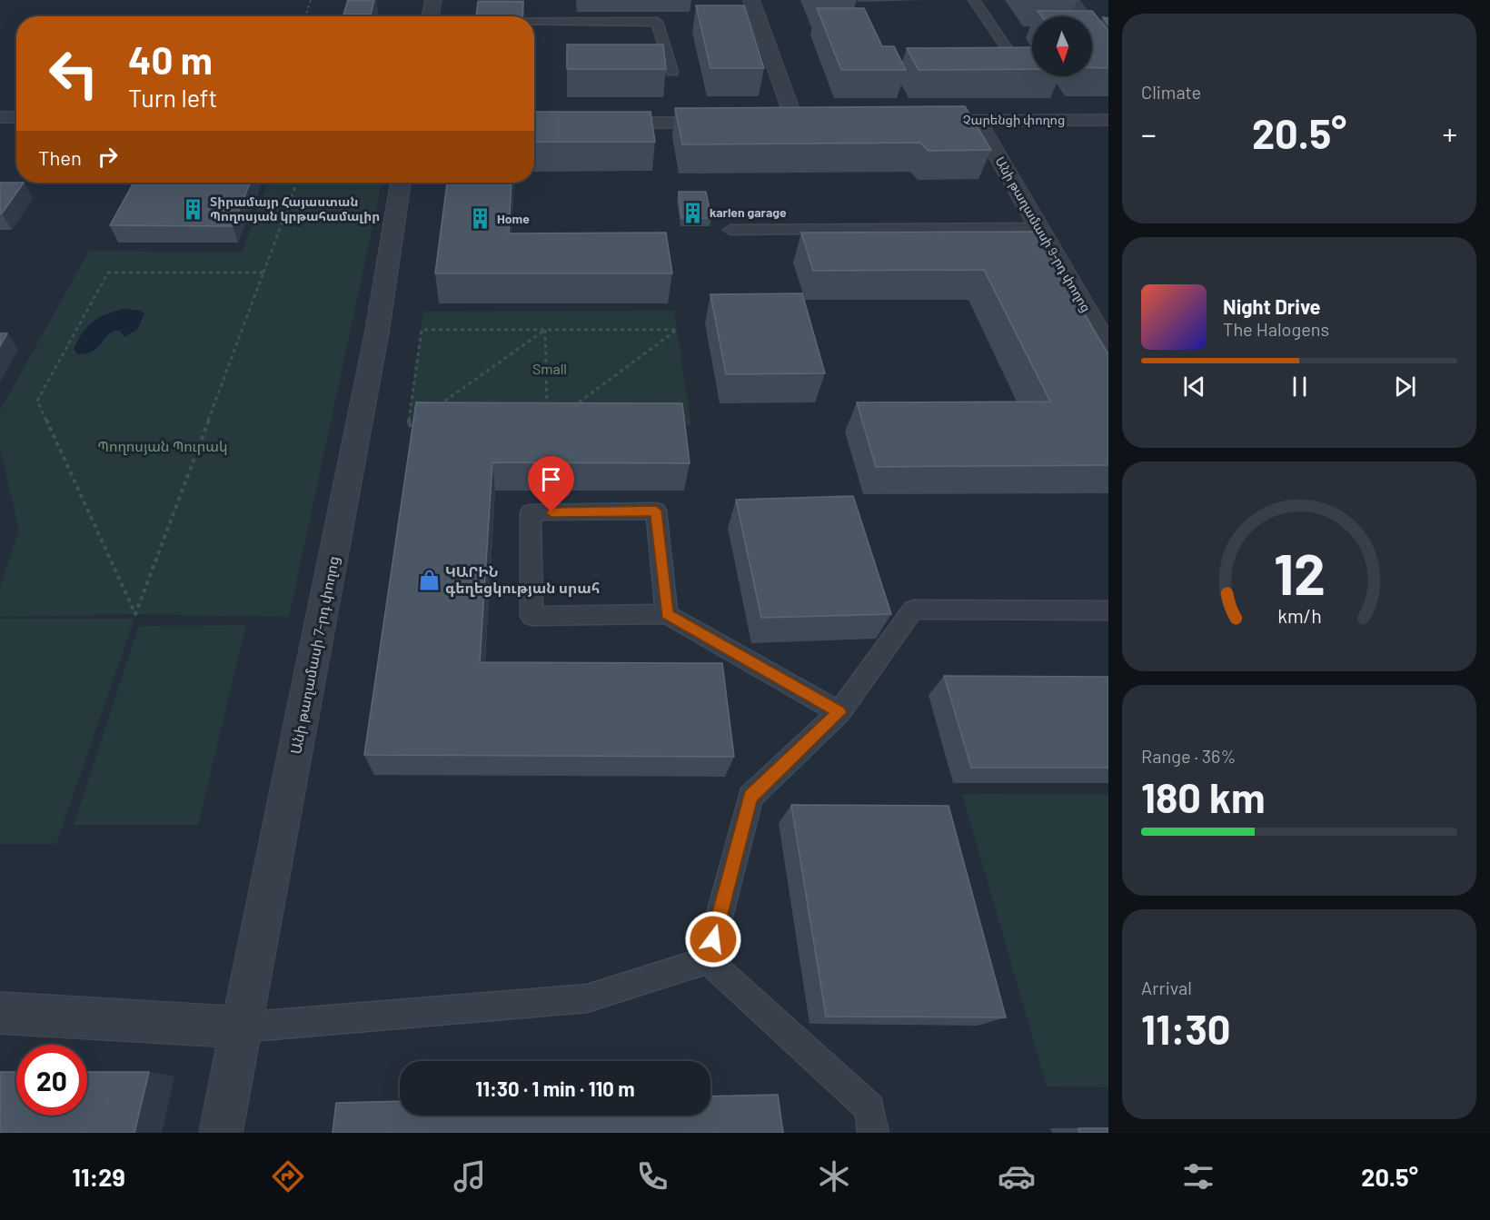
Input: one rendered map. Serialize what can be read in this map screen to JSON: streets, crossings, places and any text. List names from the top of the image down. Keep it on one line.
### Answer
{"streets":{"street":["Չարենցի փողոց","Անի թաղամասի 9-րդ փողոց","Անի թաղամասի 7-րդ փողոց"]},"crossings":[["Չարենցի փողոց","Անի թաղամասի 9-րդ փողոց"]],"parks":["Small","Պողոսյան Պուրակ"],"places":{"building":["Տիրամայր Հայաստան Պողոսյան կրթահամալիր","karlen garage","Home"],"shop":["ԿԱՐԻՆ գեղեցկության սրահ"]},"north":"bottom","page":{"tile":["Climate",["Range · 36%","180 km"],["Arrival","11:30"]],"turn":["40 m","Turn left"],"heat":["−","20.5°","+"],"then":"Then","song":["Night Drive","The Halogens"],"limit":"20","trip":"11:30 · 1 min · 110 m","tabs":["11:29","20.5°"],"gauge":["12","km/h"]}}
